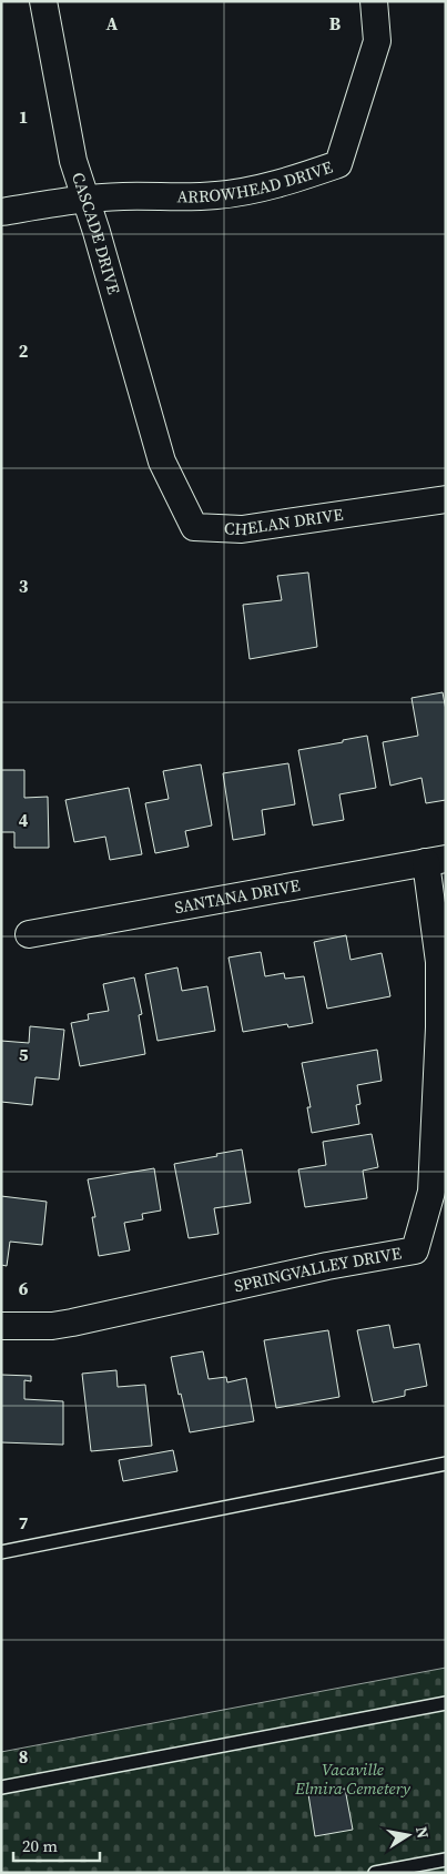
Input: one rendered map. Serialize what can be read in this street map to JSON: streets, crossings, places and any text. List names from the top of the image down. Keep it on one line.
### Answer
{"streets":{"street":["ARROWHEAD DRIVE","CASCADE DRIVE","CHELAN DRIVE","SANTANA DRIVE","SPRINGVALLEY DRIVE"]},"crossings":[["ARROWHEAD DRIVE","CASCADE DRIVE"],["CASCADE DRIVE","CHELAN DRIVE"],["SANTANA DRIVE","SPRINGVALLEY DRIVE"]],"parks":["Vacaville Elmira Cemetery"],"scale_bar":"20 m","north":"right","grid":{"columns":["A","B"],"rows":["1","2","3","4","5","6","7","8"]}}
